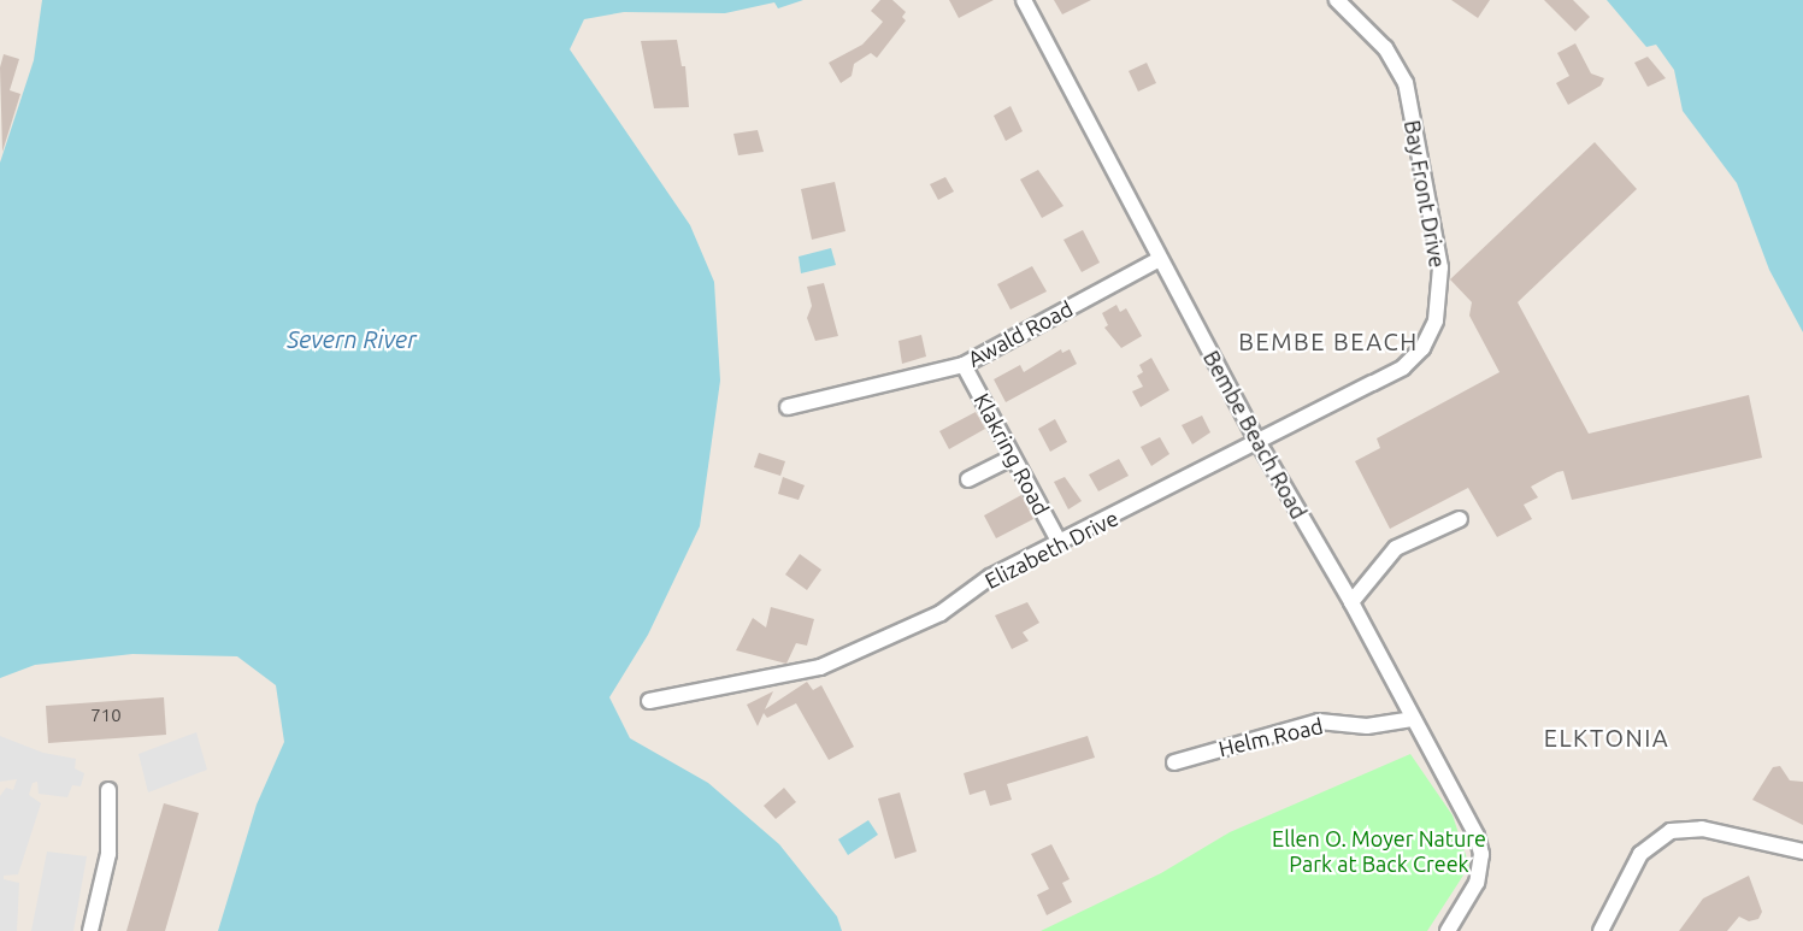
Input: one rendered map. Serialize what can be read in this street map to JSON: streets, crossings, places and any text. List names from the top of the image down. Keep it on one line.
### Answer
{"streets":{"street":["Bay Front Drive","Awald Road","Bembe Beach Road","Klakring Road","Elizabeth Drive","Helm Road"]},"crossings":[["Bay Front Drive","Bembe Beach Road"],["Bay Front Drive","Elizabeth Drive"],["Awald Road","Bembe Beach Road"],["Awald Road","Klakring Road"],["Bembe Beach Road","Elizabeth Drive"],["Bembe Beach Road","Helm Road"],["Klakring Road","Elizabeth Drive"]],"districts":["BEMBE BEACH","ELKTONIA"],"water":["Severn River"],"parks":["Ellen O. Moyer Nature Park at Back Creek"],"house_numbers":["710"]}
